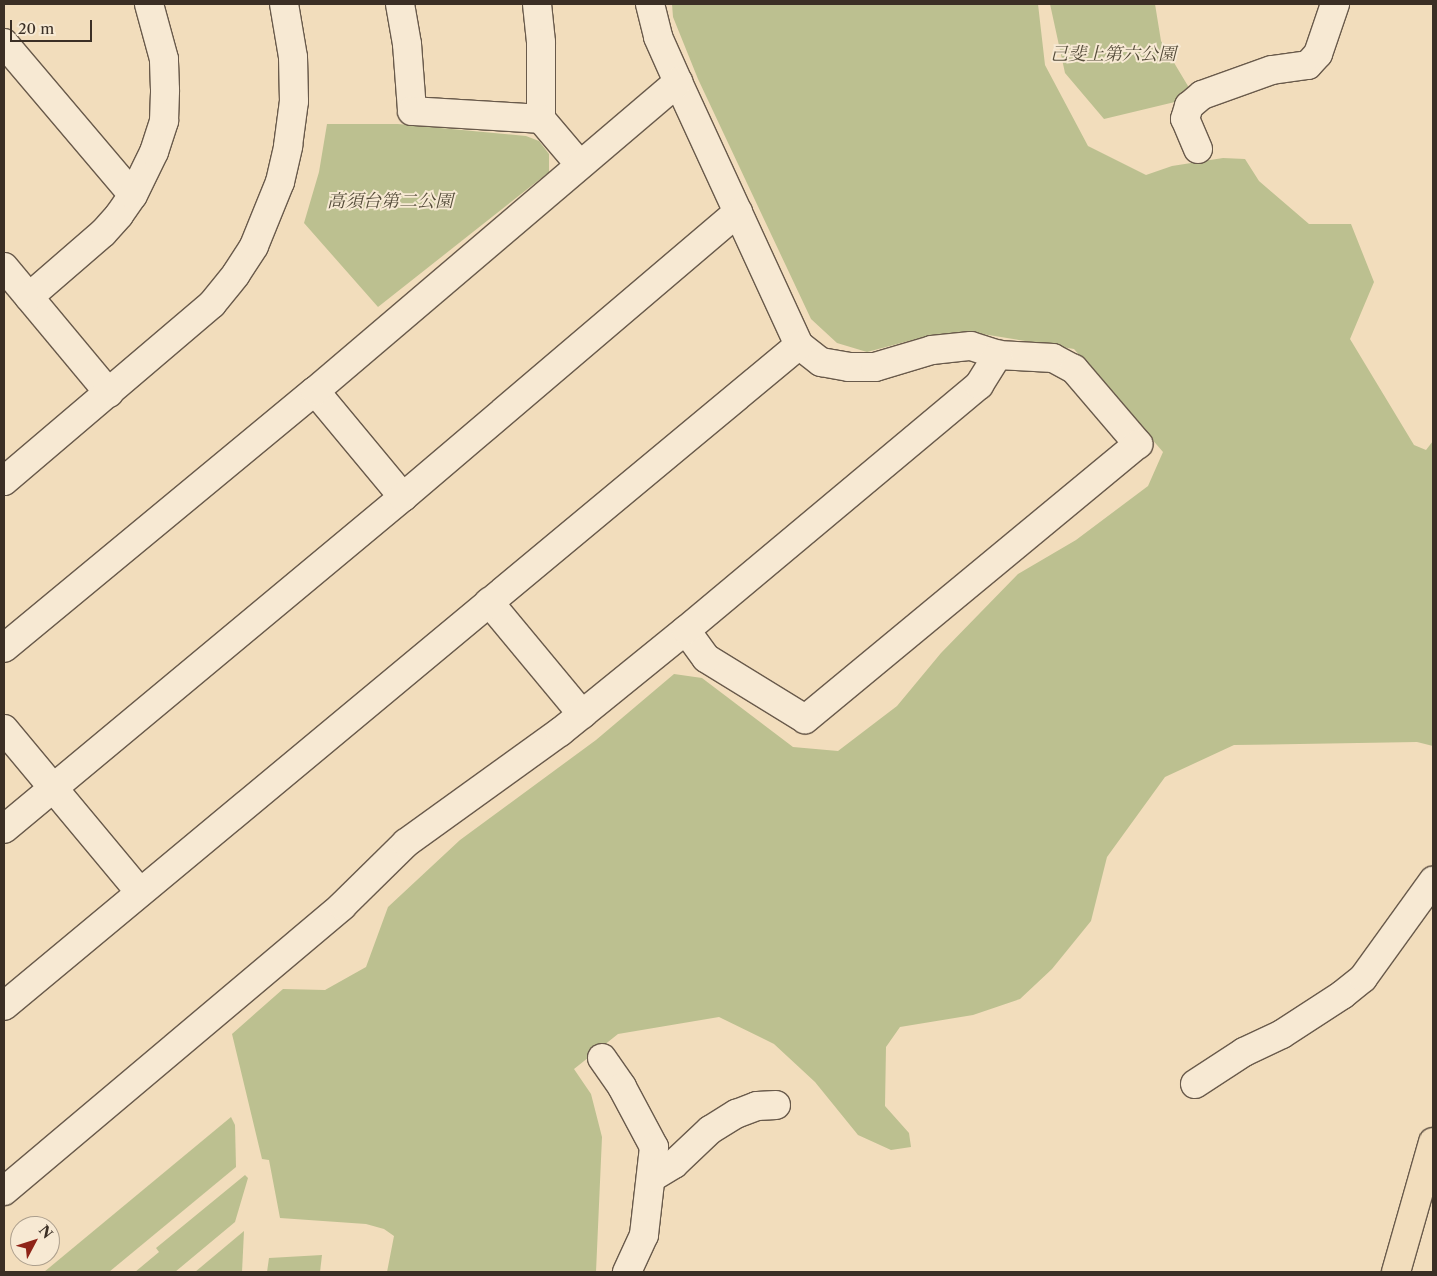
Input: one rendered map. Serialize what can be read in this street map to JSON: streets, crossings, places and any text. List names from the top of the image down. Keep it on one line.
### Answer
{"parks":["己斐上第六公園","高須台第二公園"],"scale_bar":"20 m","north":"top right"}
